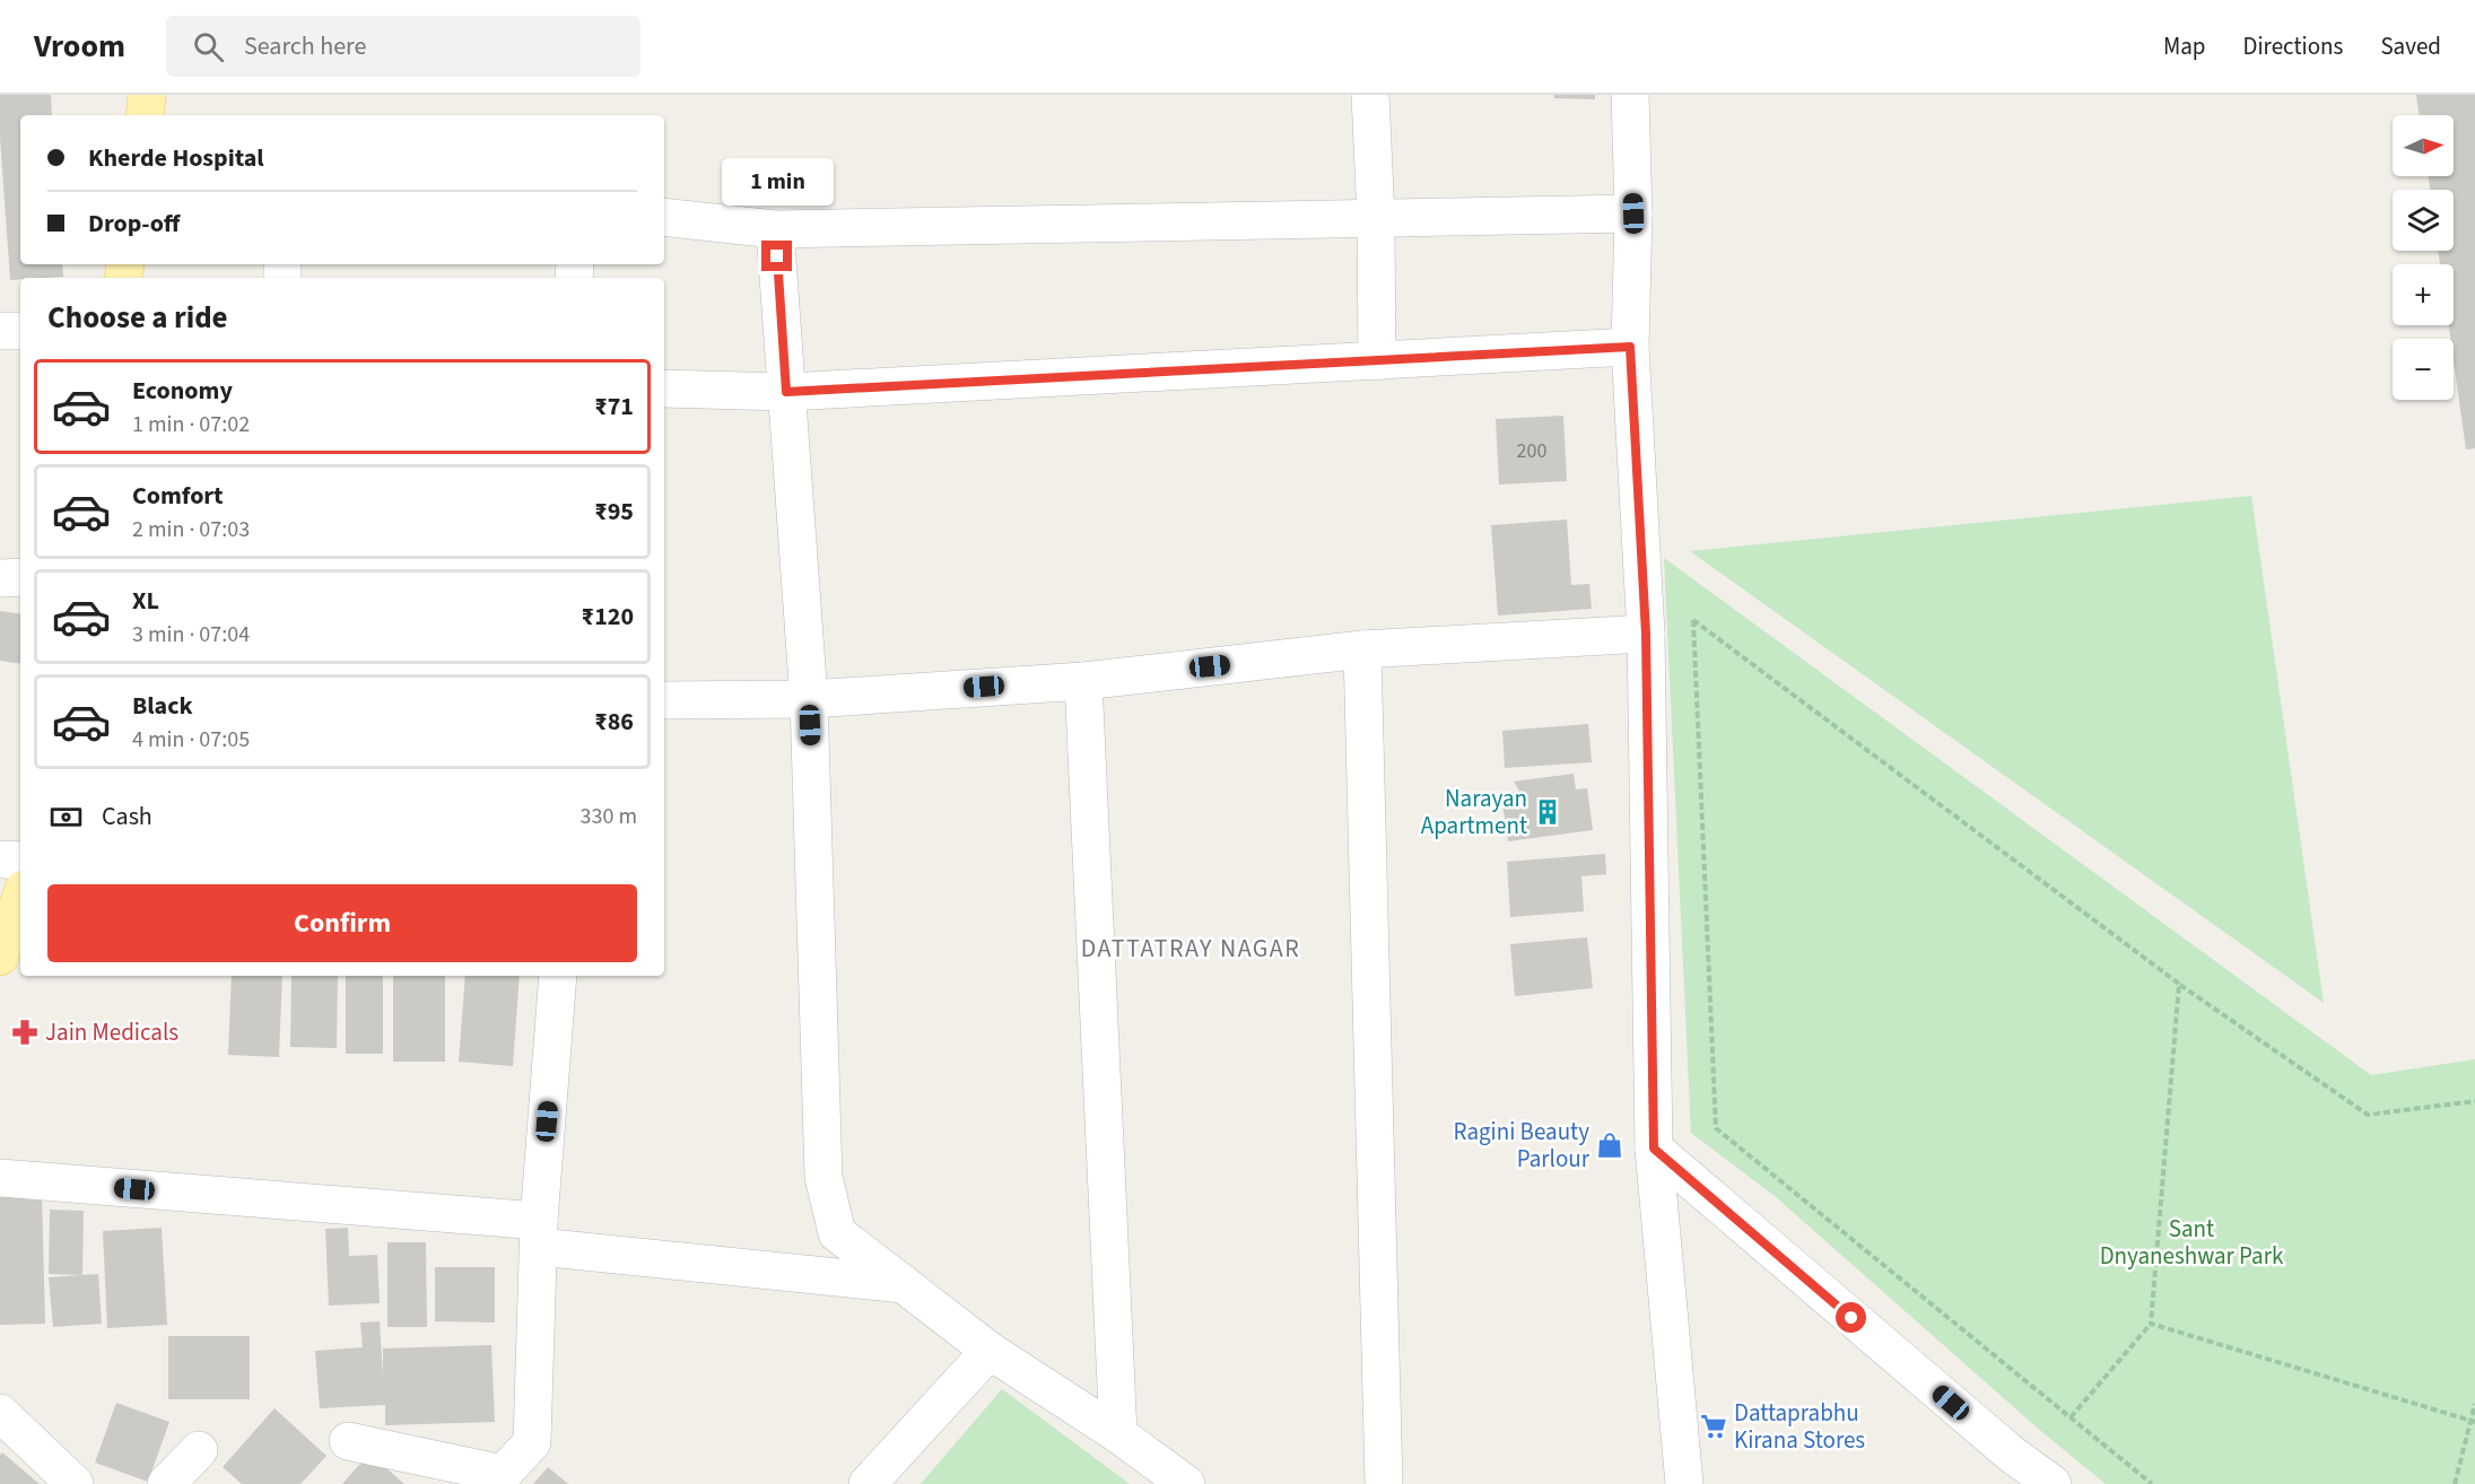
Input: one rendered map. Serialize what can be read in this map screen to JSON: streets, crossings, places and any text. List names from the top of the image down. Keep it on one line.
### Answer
{"districts":["DATTATRAY NAGAR"],"parks":["Sant Dnyaneshwar Park"],"places":{"building":["Narayan Apartment"],"pharmacy":["Jain Medicals"],"shop":["Ragini Beauty Parlour"],"supermarket":["Dattaprabhu Kirana Stores"]},"house_numbers":["200"],"north":"right","page":{"header":"Vroom","search":"Search here","nav":["Map","Directions","Saved"],"map_buttons":["+","−"],"banner":["Kherde Hospital","Drop-off"],"bubble":"1 min","heading":"Choose a ride","list":[{"name":"Economy","note":"1 min · 07:02","value":"₹71"},{"name":"Comfort","note":"2 min · 07:03","value":"₹95"},{"name":"XL","note":"3 min · 07:04","value":"₹120"},{"name":"Black","note":"4 min · 07:05","value":"₹86"}],"pay":["Cash","330 m"],"buttons":"Confirm"}}
